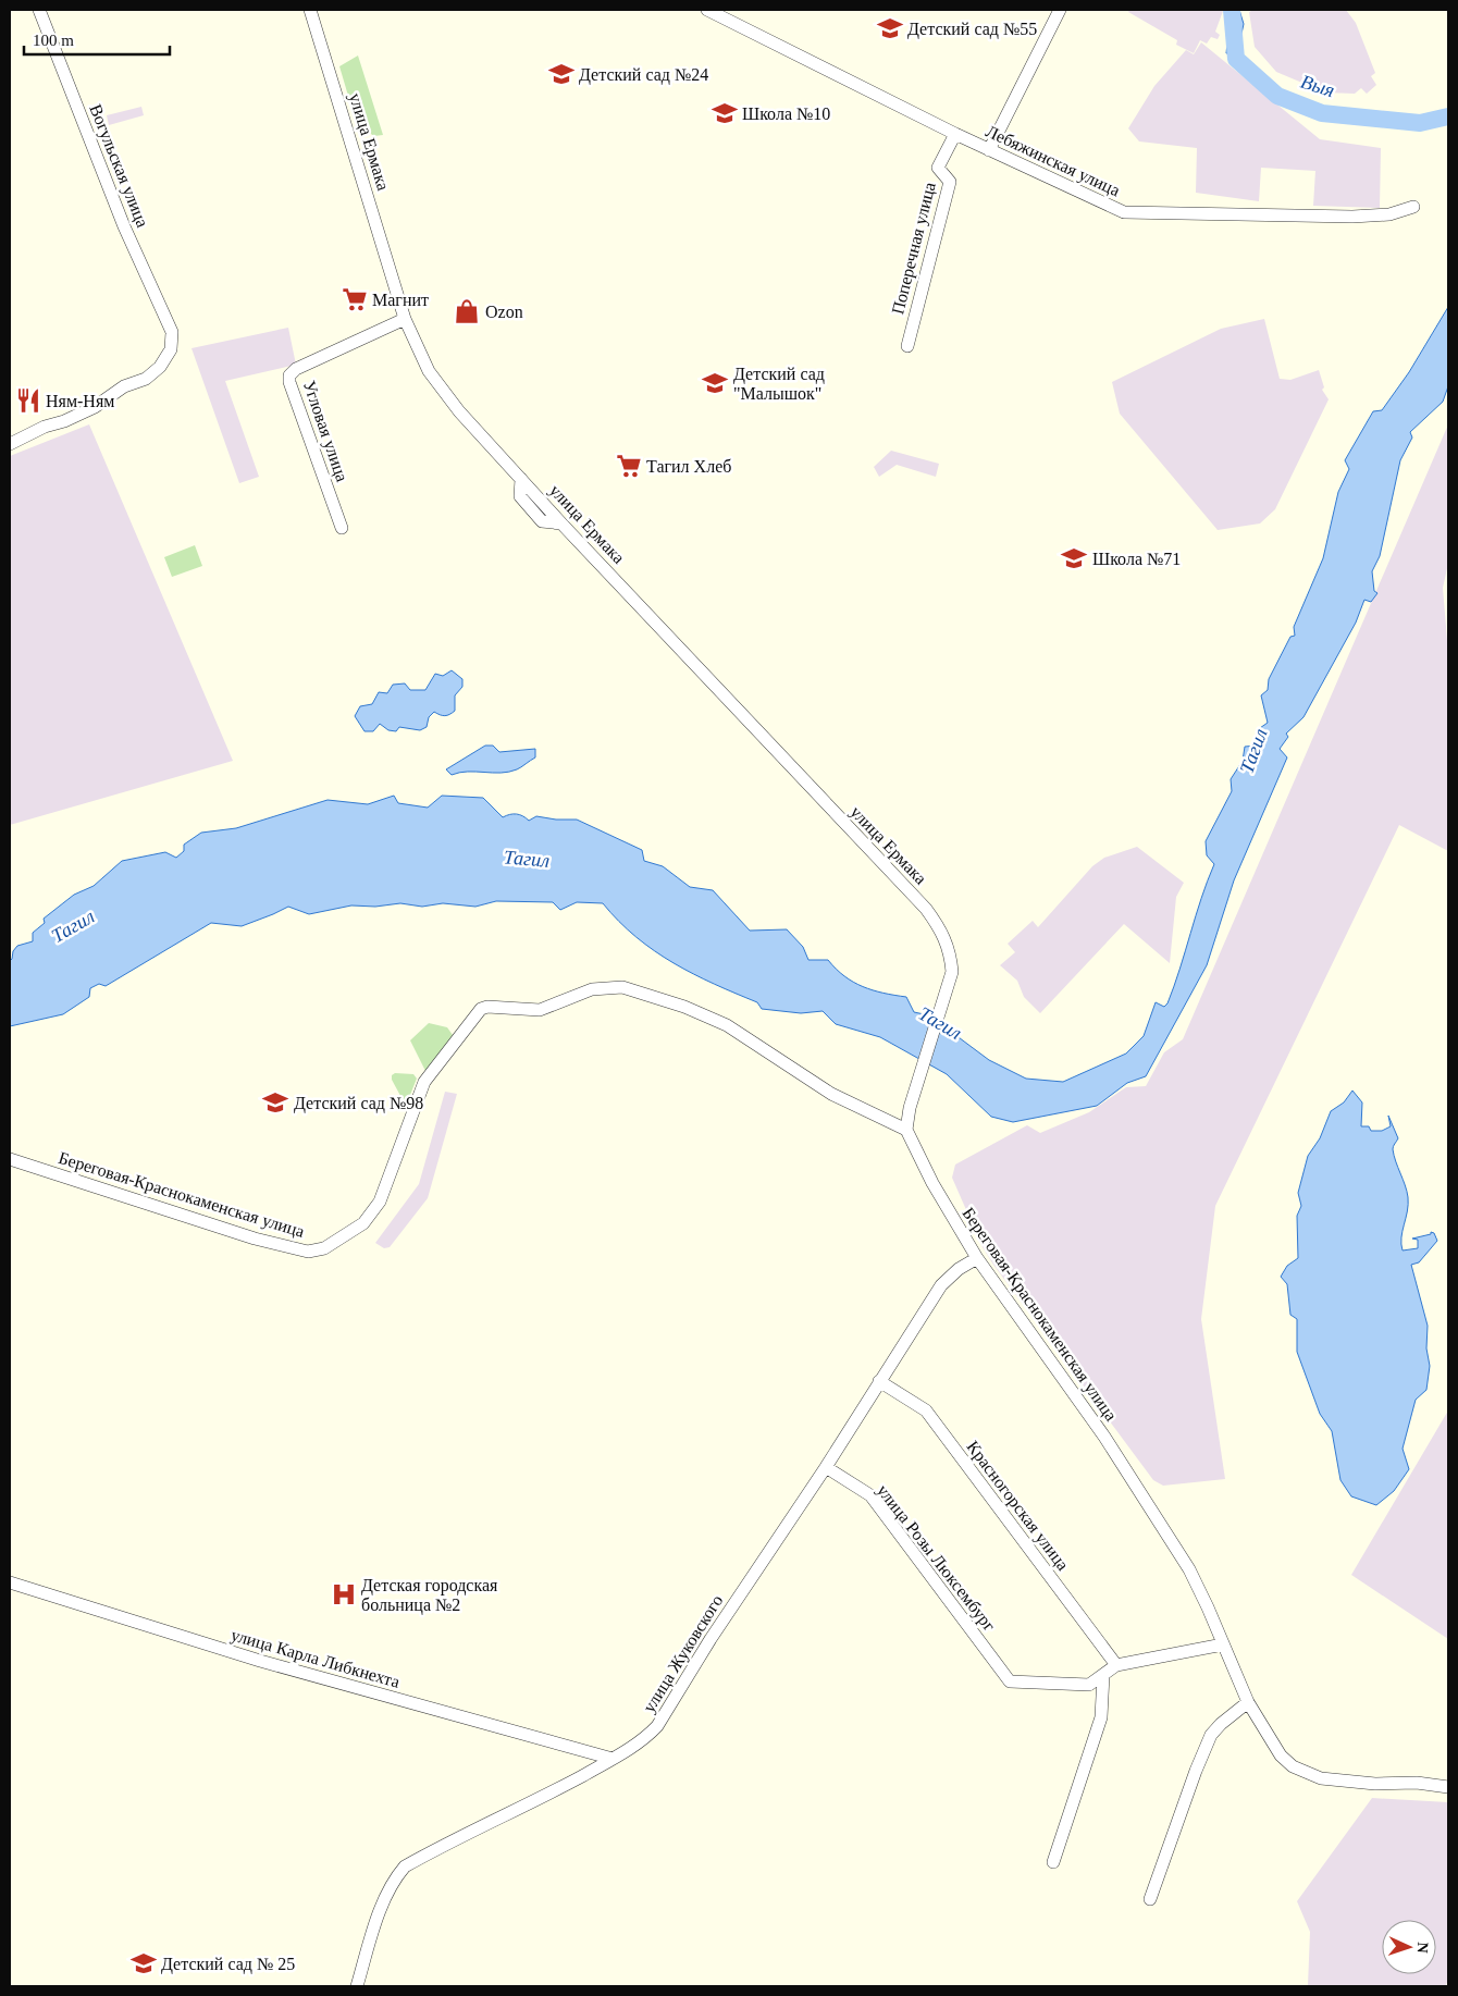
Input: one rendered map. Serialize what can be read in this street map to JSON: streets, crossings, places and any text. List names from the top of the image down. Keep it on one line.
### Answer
{"streets":{"street":["улица Ермака","Лебяжинская улица","Вогульская улица","Поперечная улица","Угловая улица","Береговая-Краснокаменская улица","Красногорская улица","улица Розы Люксембург","улица Жуковского","улица Карла Либкнехта"]},"crossings":[["улица Ермака","Угловая улица"],["улица Ермака","Береговая-Краснокаменская улица"],["Лебяжинская улица","Поперечная улица"],["Береговая-Краснокаменская улица","улица Жуковского"],["Красногорская улица","улица Жуковского"],["улица Розы Люксембург","улица Жуковского"],["улица Жуковского","улица Карла Либкнехта"]],"water":["Выя","Тагил"],"places":{"school or university":["Детский сад №55","Детский сад №24","Школа №10","Детский сад \"Малышок\"","Школа №71","Детский сад №98","Детский сад № 25"],"supermarket":["Магнит","Тагил Хлеб"],"shop":["Ozon"],"restaurant":["Ням-Ням"],"hospital":["Детская городская больница №2"]},"scale_bar":"100 m","north":"right"}
